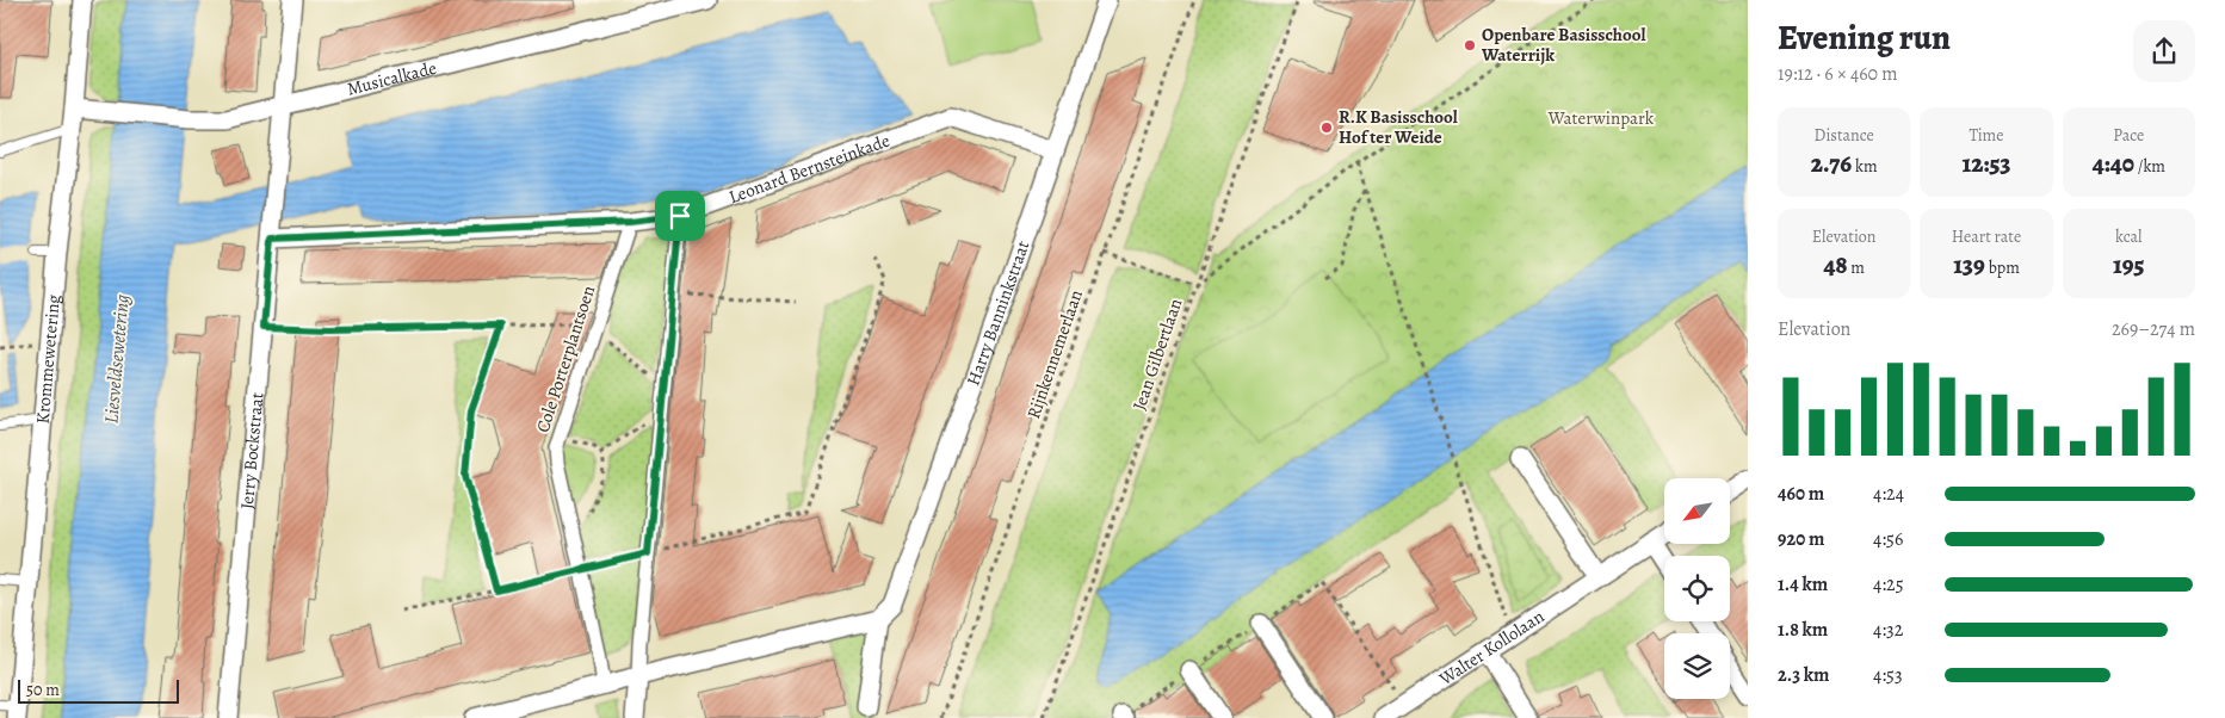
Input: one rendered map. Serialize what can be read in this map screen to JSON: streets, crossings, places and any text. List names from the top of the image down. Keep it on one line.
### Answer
{"streets":{"street":["Musicalkade","Leonard Bernsteinkade","Harry Banninkstraat","Krommewetering","Cole Porterplantsoen","Jerry Bockstraat","Walter Kollolaan"],"path":["Rijnkennemerlaan","Jean Gilbertlaan"]},"crossings":[["Musicalkade","Krommewetering"],["Musicalkade","Jerry Bockstraat"],["Leonard Bernsteinkade","Harry Banninkstraat"],["Leonard Bernsteinkade","Cole Porterplantsoen"],["Leonard Bernsteinkade","Jerry Bockstraat"]],"water":["Liesveldsewetering"],"parks":["Waterwinpark"],"places":["Openbare Basisschool Waterrijk","R.K Basisschool Hof ter Weide"],"scale_bar":"50 m","north":"bottom left","page":{"heading":["Evening run","19:12 · 6 × 460 m"],"stats":[["Distance","2.76 km"],["Time","12:53"],["Pace","4:40 /km"],["Elevation","48 m"],["Heart rate","139 bpm"],["kcal","195"]],"chart":["Elevation","269–274 m"],"list":[{"name":"460 m","note":"4:24"},{"name":"920 m","note":"4:56"},{"name":"1.4 km","note":"4:25"},{"name":"1.8 km","note":"4:32"},{"name":"2.3 km","note":"4:53"}],"scale":"50 m"}}
